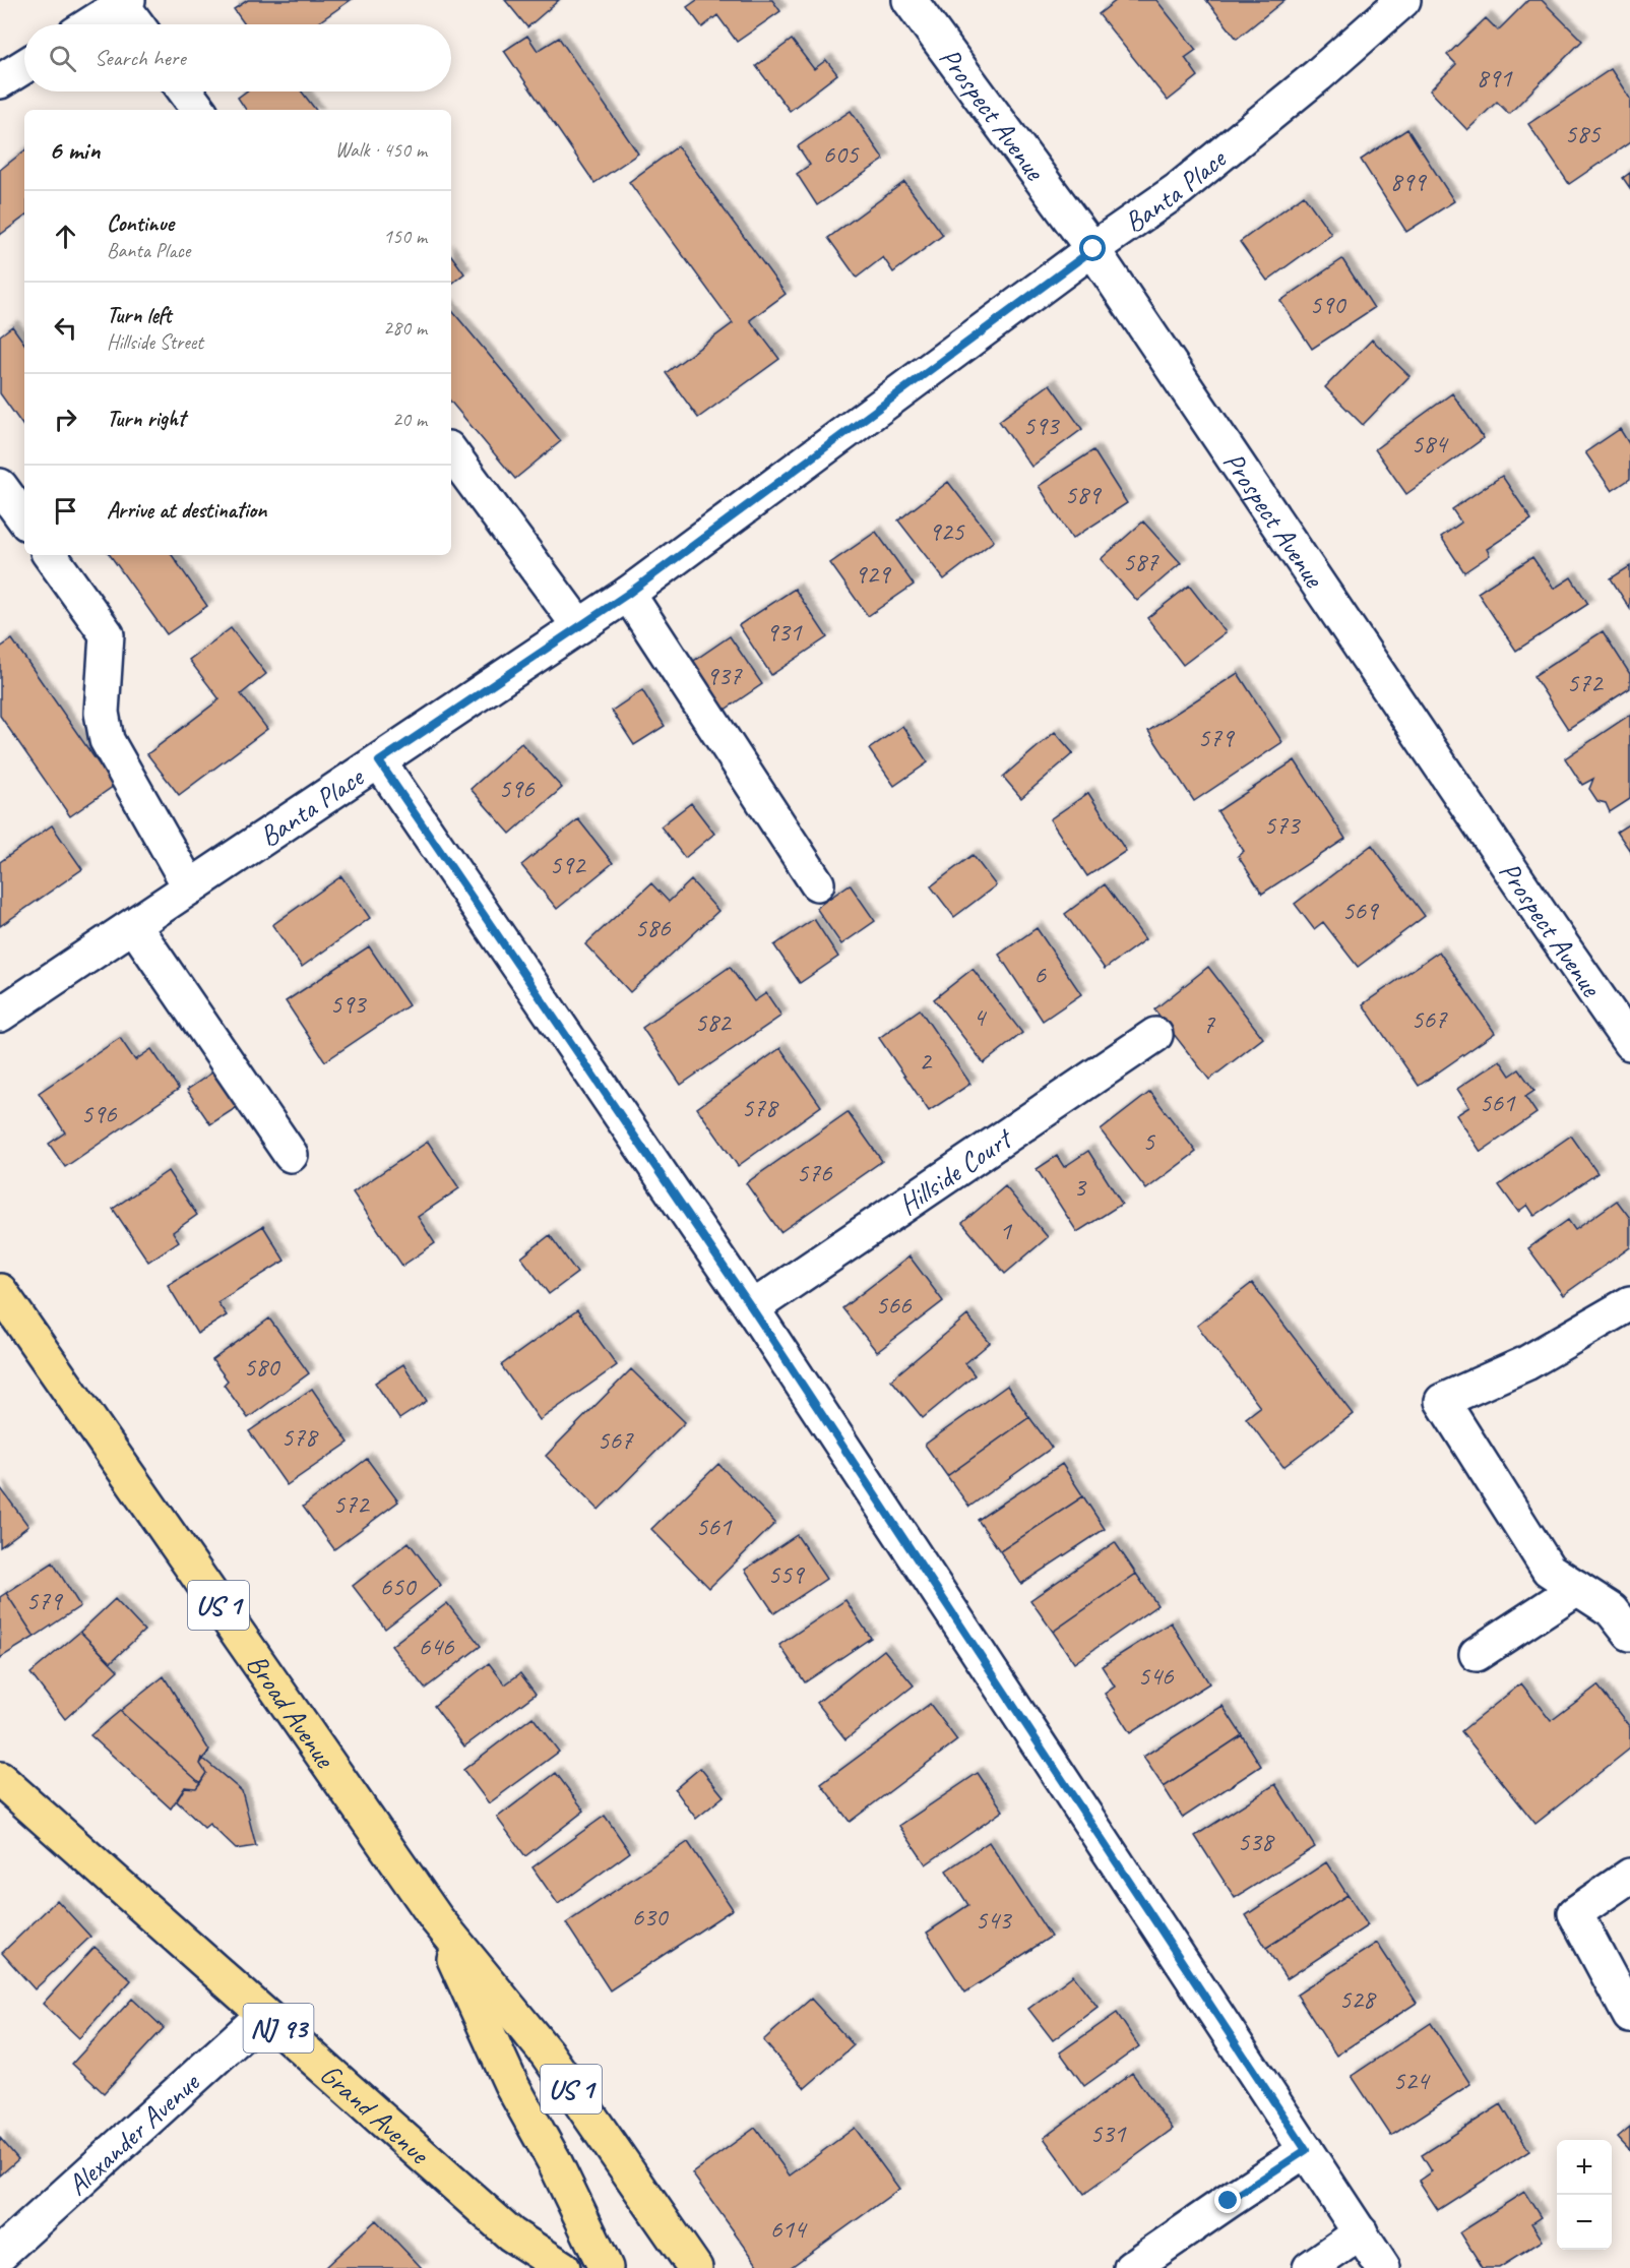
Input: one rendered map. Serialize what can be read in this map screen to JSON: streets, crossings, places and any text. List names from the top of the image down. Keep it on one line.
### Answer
{"streets":{"main road":["US 1","Broad Avenue","NJ 93","Grand Avenue"],"street":["Prospect Avenue","Banta Place","Hillside Court","Alexander Avenue"]},"crossings":[["Prospect Avenue","Banta Place"],["Grand Avenue","Alexander Avenue"]],"house_numbers":["891","585","605","899","590","593","584","589","925","587","929","931","937","572","579","596","573","592","569","586","6","593","4","567","582","7","2","561","578","596","5","576","3","1","566","580","578","567","572","561","559","650","579","646","546","538","630","543","528","524","531","614"],"page":{"search":"Search here","heading":["6 min","Walk · 450 m"],"list":[["Continue","Banta Place","150 m"],["Turn left","Hillside Street","280 m"],["Turn right","20 m"],"Arrive at destination"],"map_buttons":["+","−"]}}
